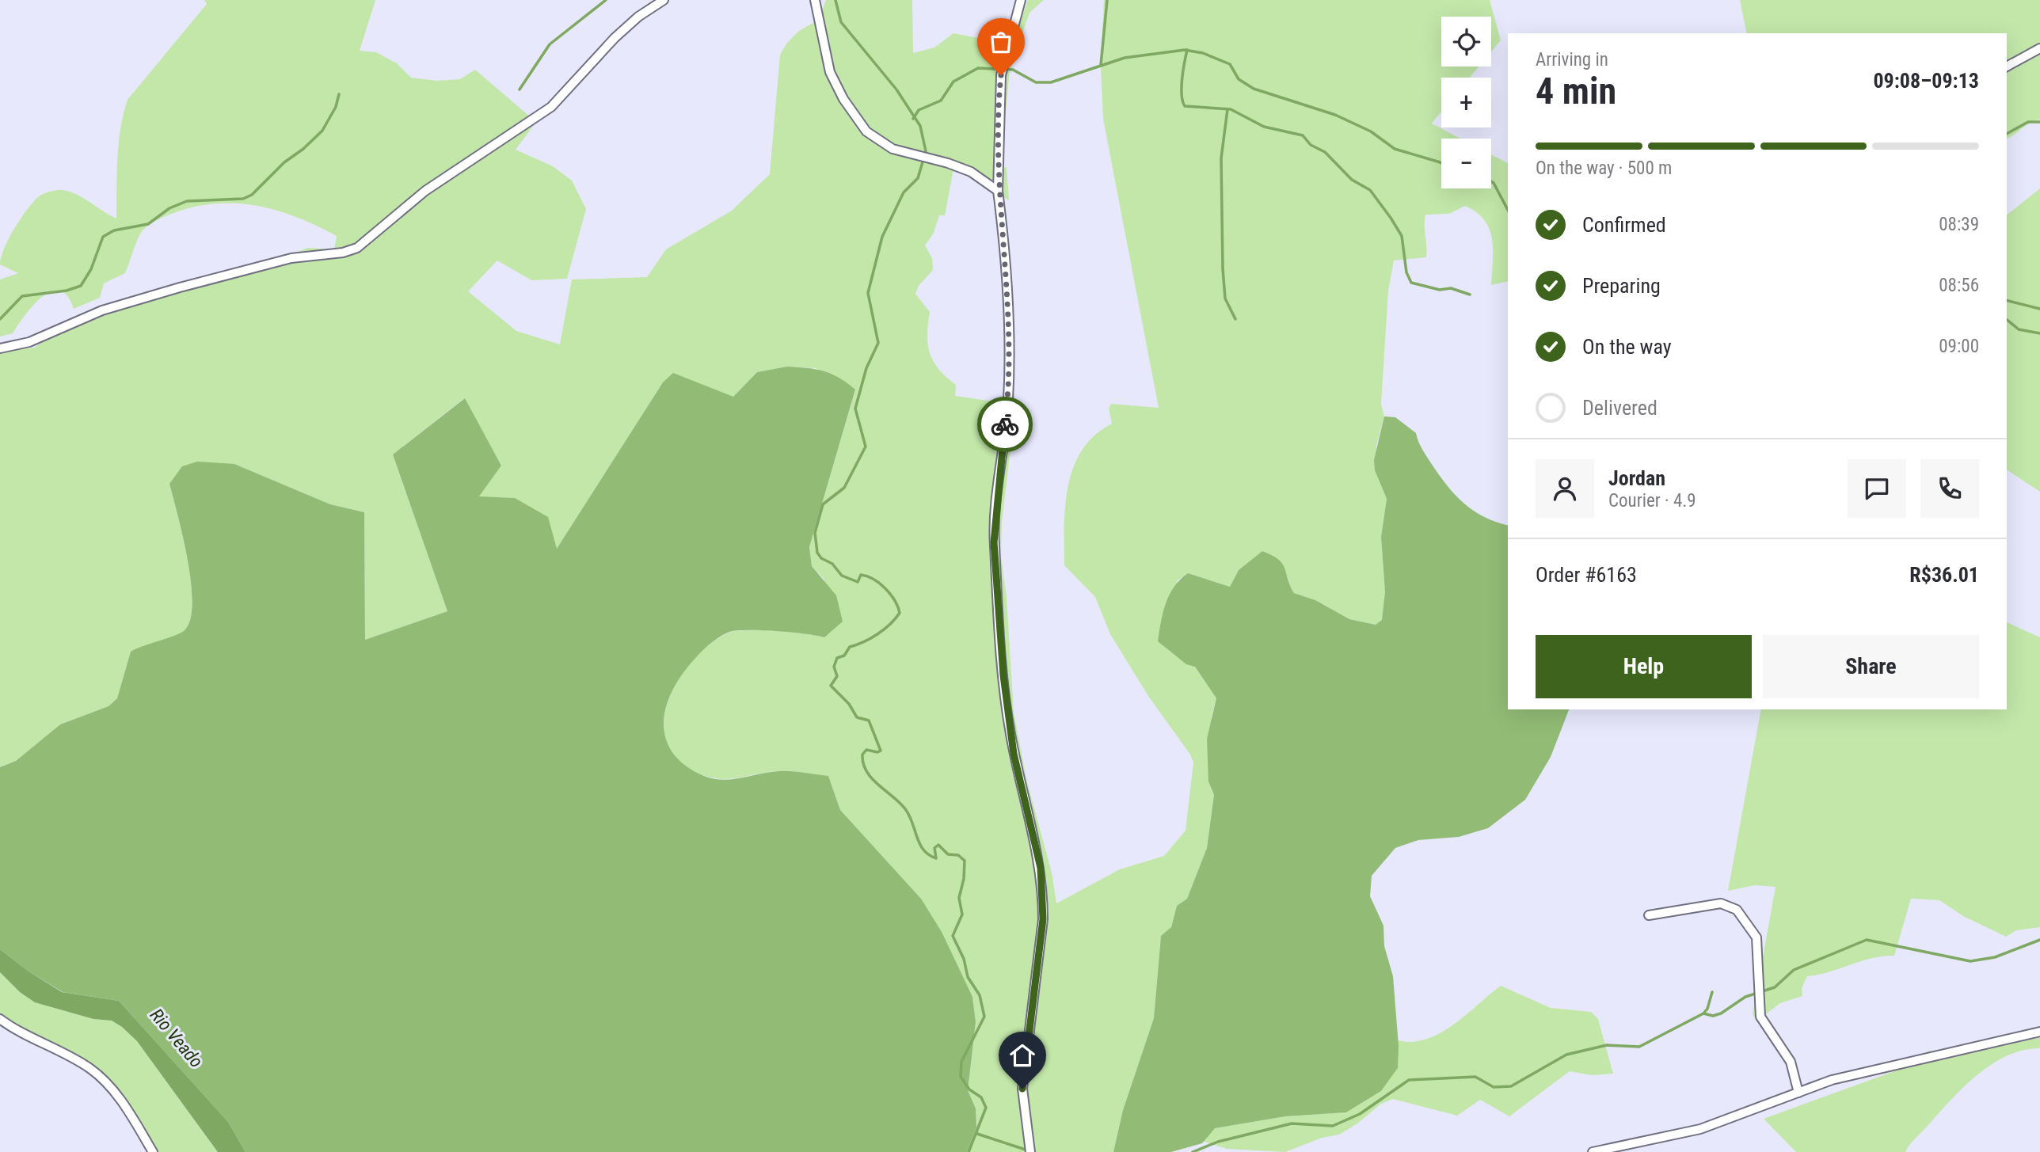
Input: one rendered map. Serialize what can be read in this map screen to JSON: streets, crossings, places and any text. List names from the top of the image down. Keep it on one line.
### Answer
{"water":["Rio Veado"],"page":{"map_buttons":["+","−"],"heading":["4 min","Arriving in","09:08–09:13"],"panel":["Jordan","Courier · 4.9","Order #6163","R$36.01"],"bar":"On the way · 500 m","list":[["Confirmed","08:39"],["Preparing","08:56"],["On the way","09:00"],"Delivered"],"buttons":["Help","Share"]}}
